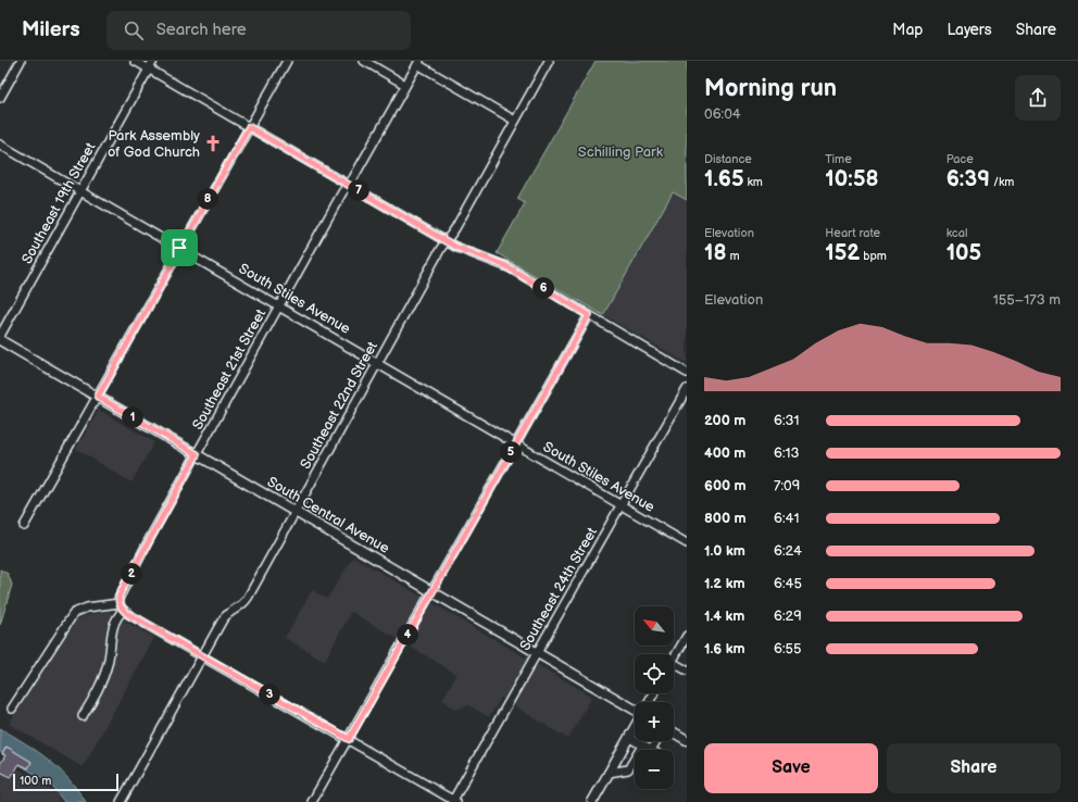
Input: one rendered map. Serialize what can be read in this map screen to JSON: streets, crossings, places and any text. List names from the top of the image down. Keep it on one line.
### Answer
{"streets":{"main road":["South Central Avenue"],"street":["Southeast 19th Street","South Stiles Avenue","Southeast 21st Street","Southeast 22nd Street","Southeast 24th Street"]},"crossings":[["Southeast 19th Street","South Stiles Avenue"],["South Stiles Avenue","Southeast 21st Street"],["South Stiles Avenue","Southeast 22nd Street"],["South Stiles Avenue","Southeast 24th Street"],["Southeast 21st Street","South Central Avenue"],["Southeast 22nd Street","South Central Avenue"],["South Central Avenue","Southeast 24th Street"]],"parks":["Schilling Park"],"places":{"church":["Park Assembly of God Church"]},"scale_bar":"100 m","north":"top left","page":{"header":"Milers","search":"Search here","nav":["Map","Layers","Share"],"heading":["Morning run","06:04"],"stats":[["Distance","1.65 km"],["Time","10:58"],["Pace","6:39 /km"],["Elevation","18 m"],["Heart rate","152 bpm"],["kcal","105"]],"pins":["7","8","6","1","5","2","4","3"],"chart":["Elevation","155–173 m"],"list":[{"name":"200 m","note":"6:31"},{"name":"400 m","note":"6:13"},{"name":"600 m","note":"7:09"},{"name":"800 m","note":"6:41"},{"name":"1.0 km","note":"6:24"},{"name":"1.2 km","note":"6:45"},{"name":"1.4 km","note":"6:29"},{"name":"1.6 km","note":"6:55"}],"map_buttons":["+","−"],"buttons":["Save","Share"],"scale":"100 m"}}
